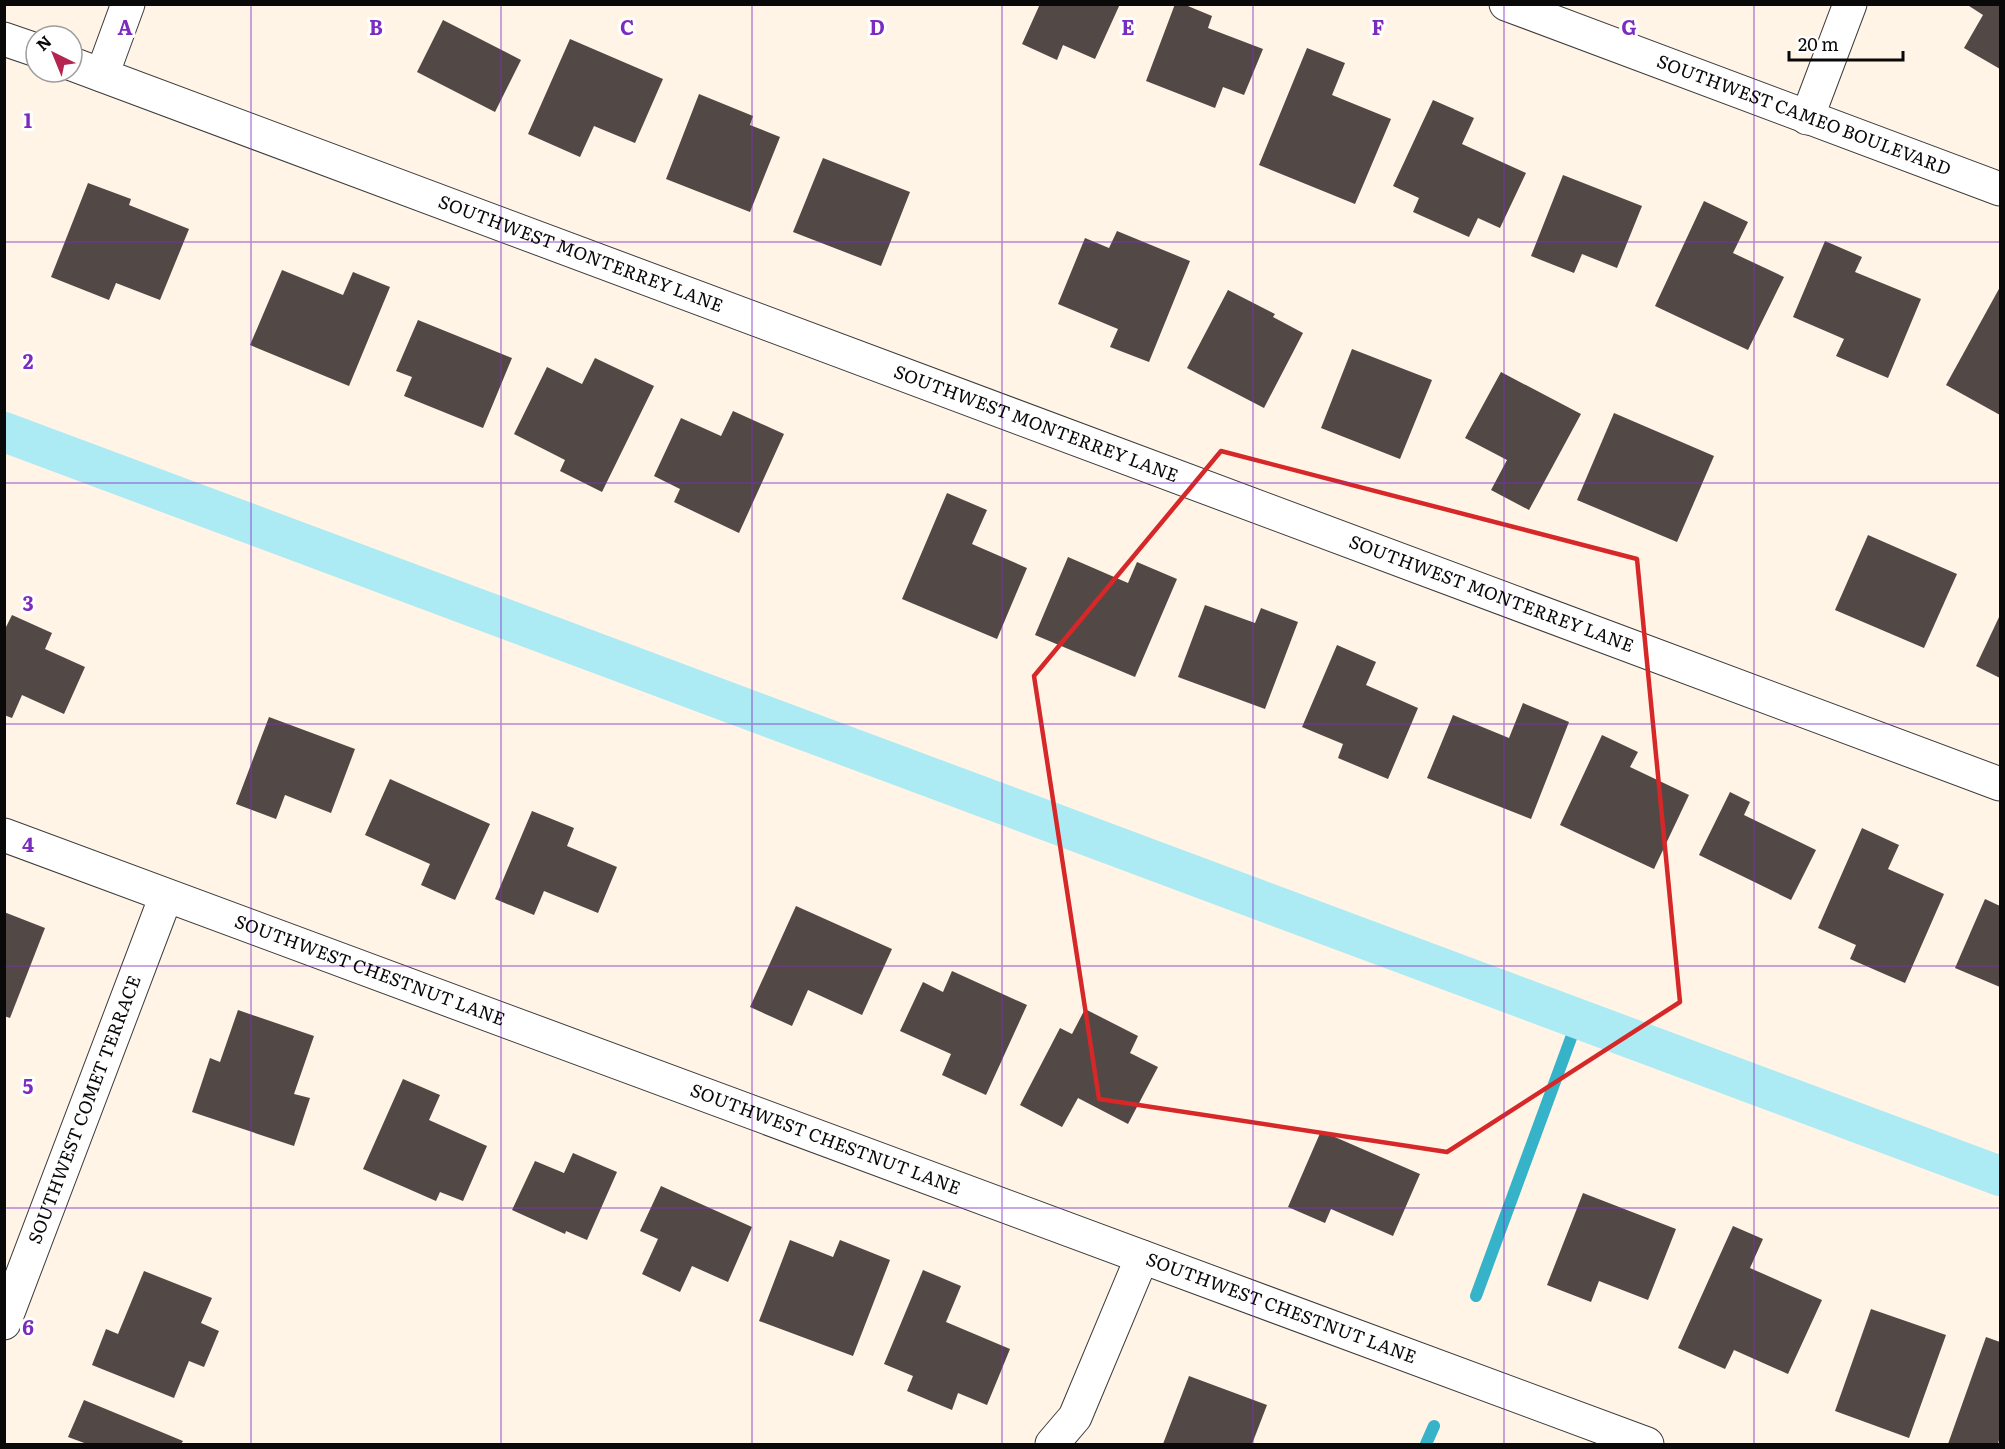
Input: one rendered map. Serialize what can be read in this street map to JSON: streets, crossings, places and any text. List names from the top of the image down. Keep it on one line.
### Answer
{"streets":{"street":["SOUTHWEST CAMEO BOULEVARD","SOUTHWEST MONTERREY LANE","SOUTHWEST CHESTNUT LANE","SOUTHWEST COMET TERRACE"]},"crossings":[["SOUTHWEST CHESTNUT LANE","SOUTHWEST COMET TERRACE"]],"scale_bar":"20 m","north":"top left","grid":{"columns":["A","B","C","D","E","F","G"],"rows":["1","2","3","4","5","6"]}}
